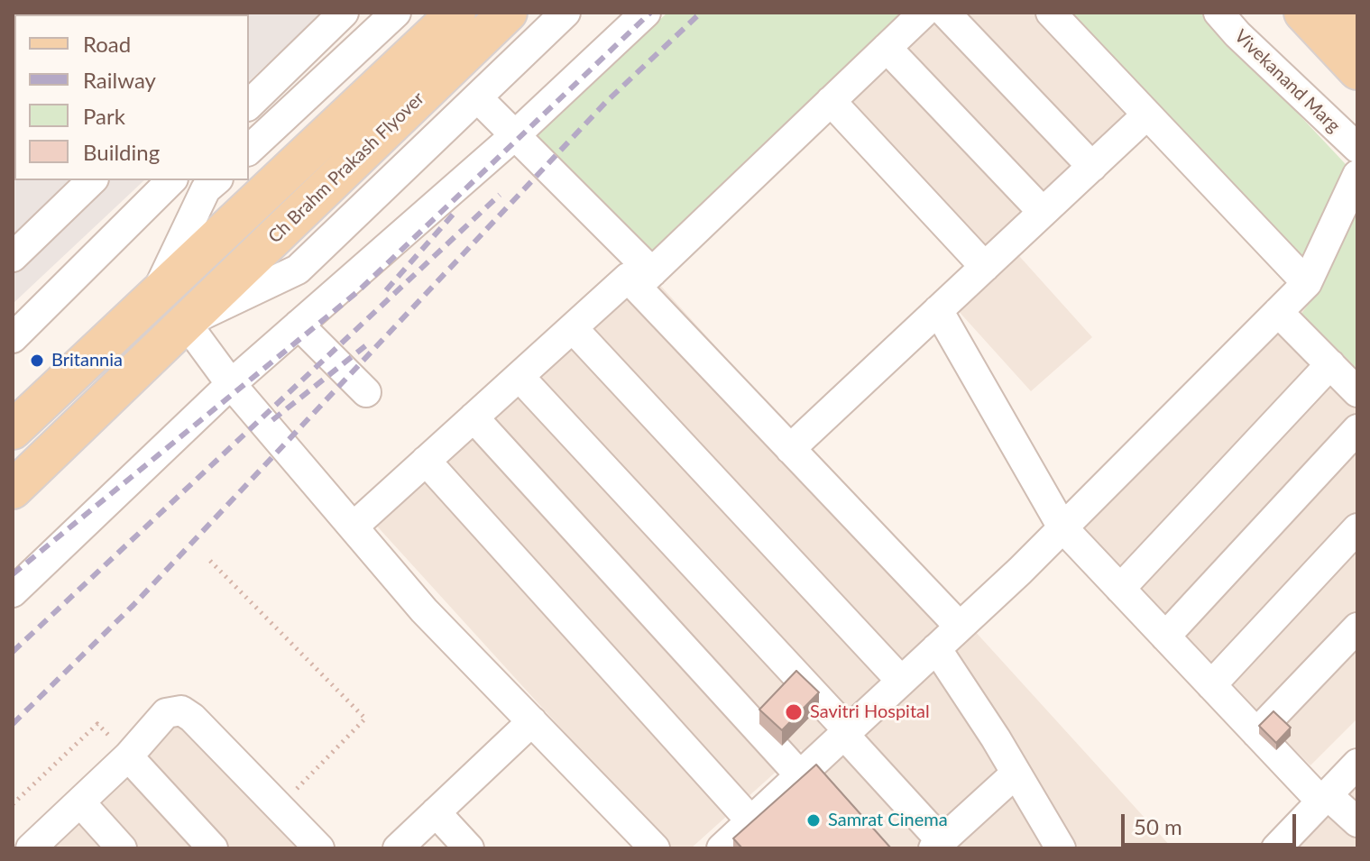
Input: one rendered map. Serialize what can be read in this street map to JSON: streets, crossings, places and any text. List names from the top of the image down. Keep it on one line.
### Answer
{"streets":{"main road":["Ch Brahm Prakash Flyover"],"street":["Vivekanand Marg"]},"places":["Britannia","Savitri Hospital","Samrat Cinema"],"legend":["Road","Railway","Park","Building"],"scale_bar":"50 m"}
